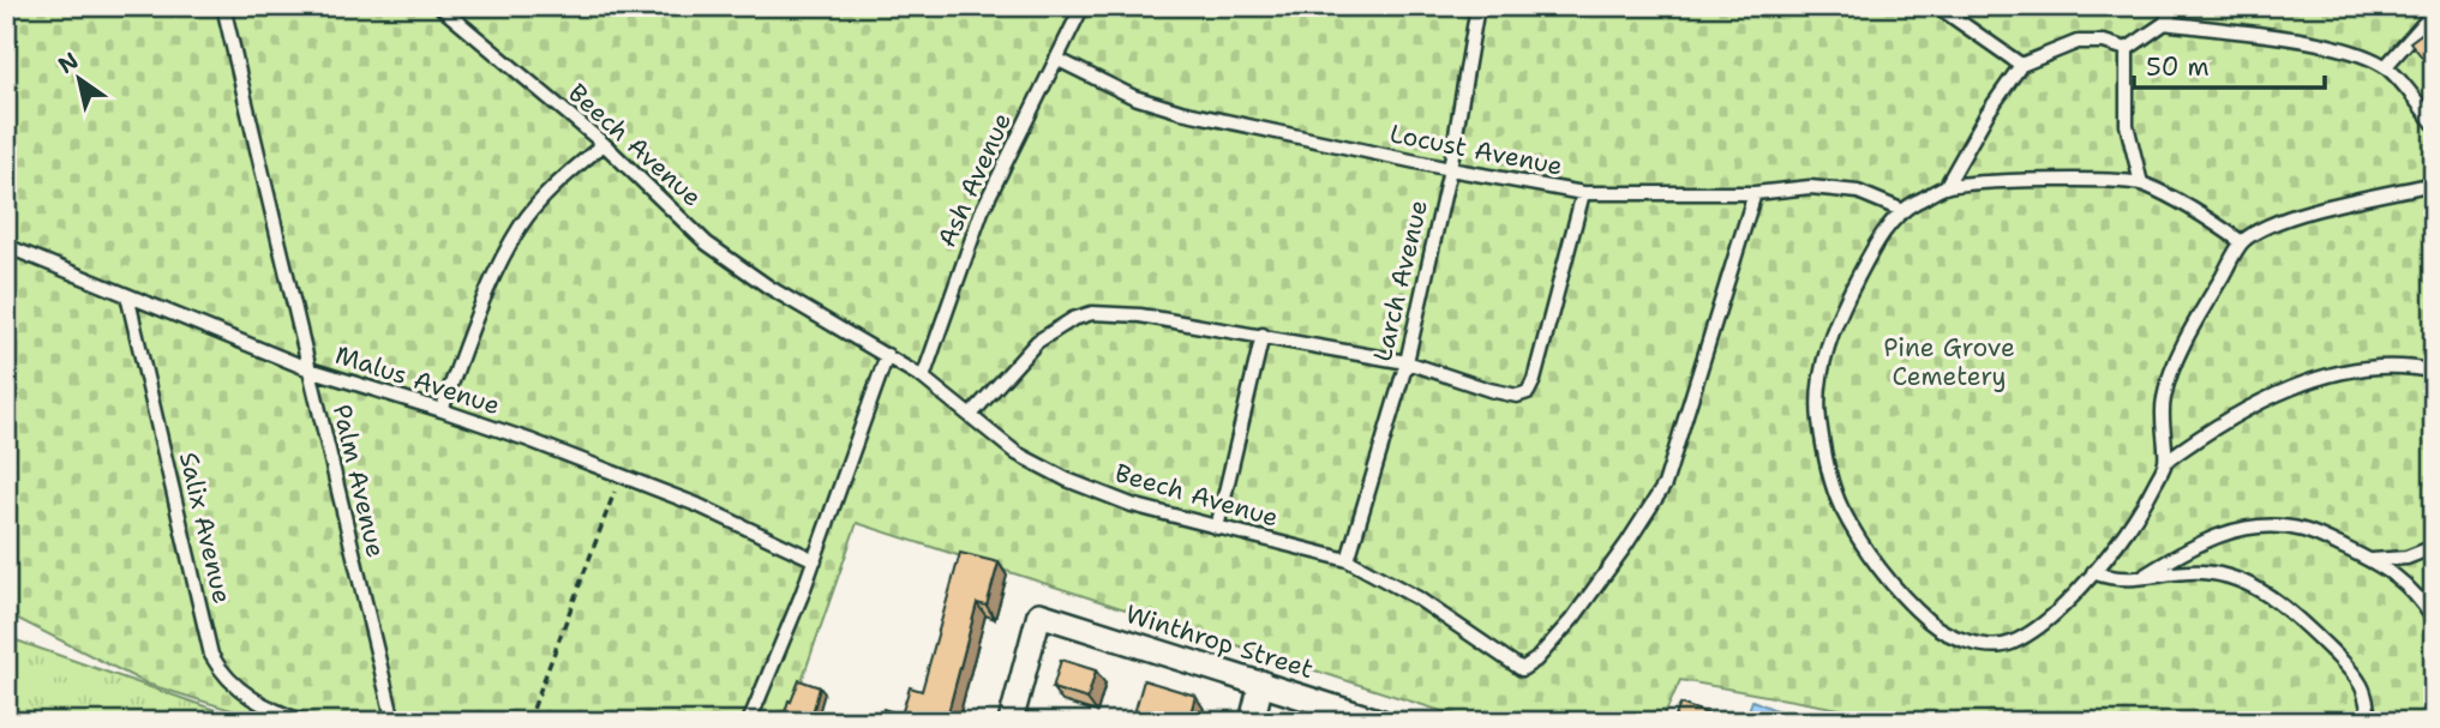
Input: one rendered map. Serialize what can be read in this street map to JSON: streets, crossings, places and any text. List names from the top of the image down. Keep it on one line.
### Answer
{"streets":{"street":["Winthrop Street"],"lane":["Beech Avenue","Locust Avenue","Ash Avenue","Larch Avenue","Malus Avenue","Palm Avenue","Salix Avenue"]},"crossings":[["Beech Avenue","Locust Avenue"],["Beech Avenue","Ash Avenue"],["Beech Avenue","Larch Avenue"],["Locust Avenue","Ash Avenue"],["Locust Avenue","Larch Avenue"],["Malus Avenue","Palm Avenue"],["Malus Avenue","Salix Avenue"]],"parks":["Pine Grove Cemetery"],"scale_bar":"50 m","north":"top left"}
